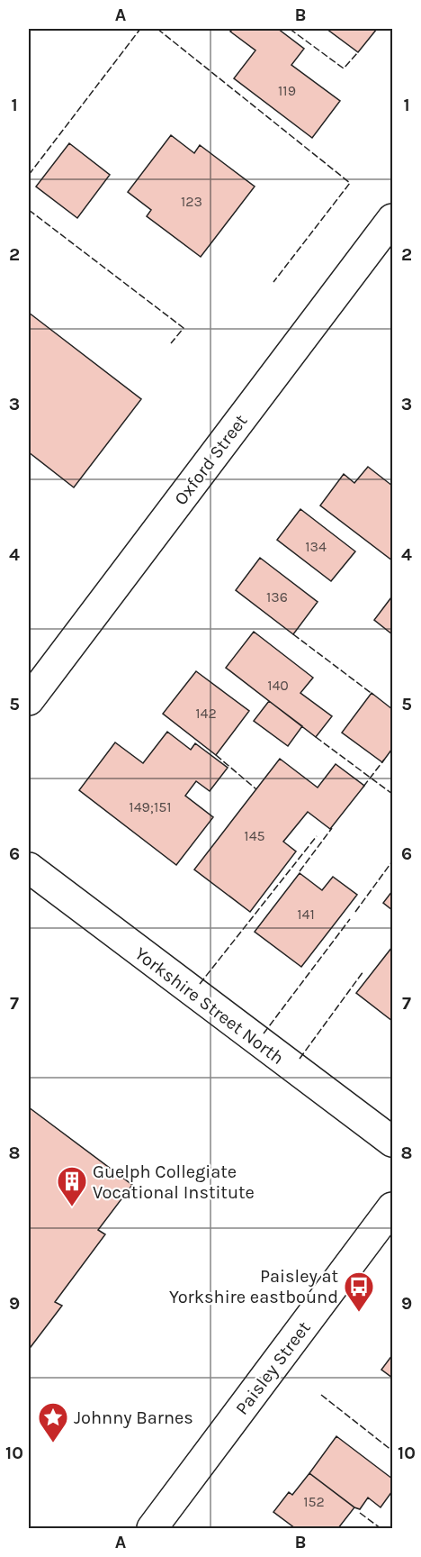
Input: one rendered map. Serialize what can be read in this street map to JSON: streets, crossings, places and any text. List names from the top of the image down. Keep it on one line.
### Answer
{"streets":{"street":["Oxford Street","Yorkshire Street North","Paisley Street"]},"places":{"building":["Guelph Collegiate Vocational Institute"],"bus stop":["Paisley at Yorkshire eastbound"],"place":["Johnny Barnes"]},"house_numbers":["119","123","134","136","140","142","149;151","145","141","152"],"grid":{"columns":["A","B"],"rows":["1","2","3","4","5","6","7","8","9","10"]}}
